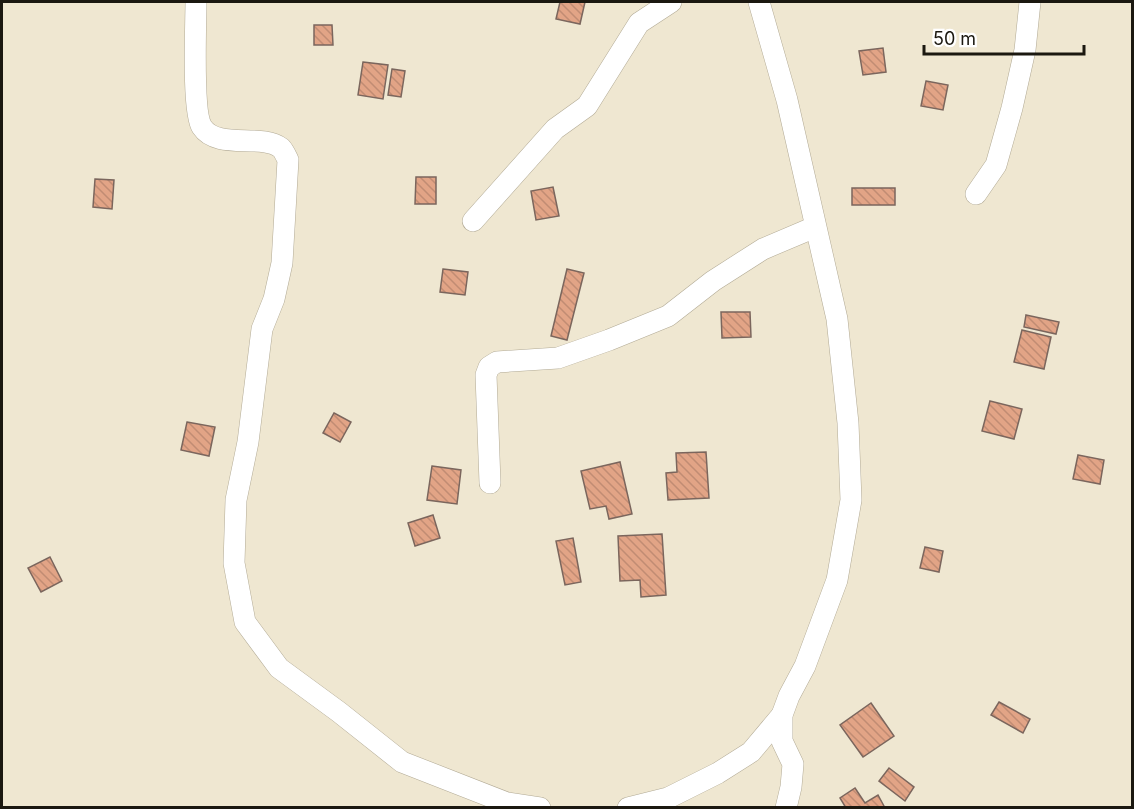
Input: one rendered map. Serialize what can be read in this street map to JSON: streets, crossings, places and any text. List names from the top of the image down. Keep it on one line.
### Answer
{"scale_bar":"50 m"}
